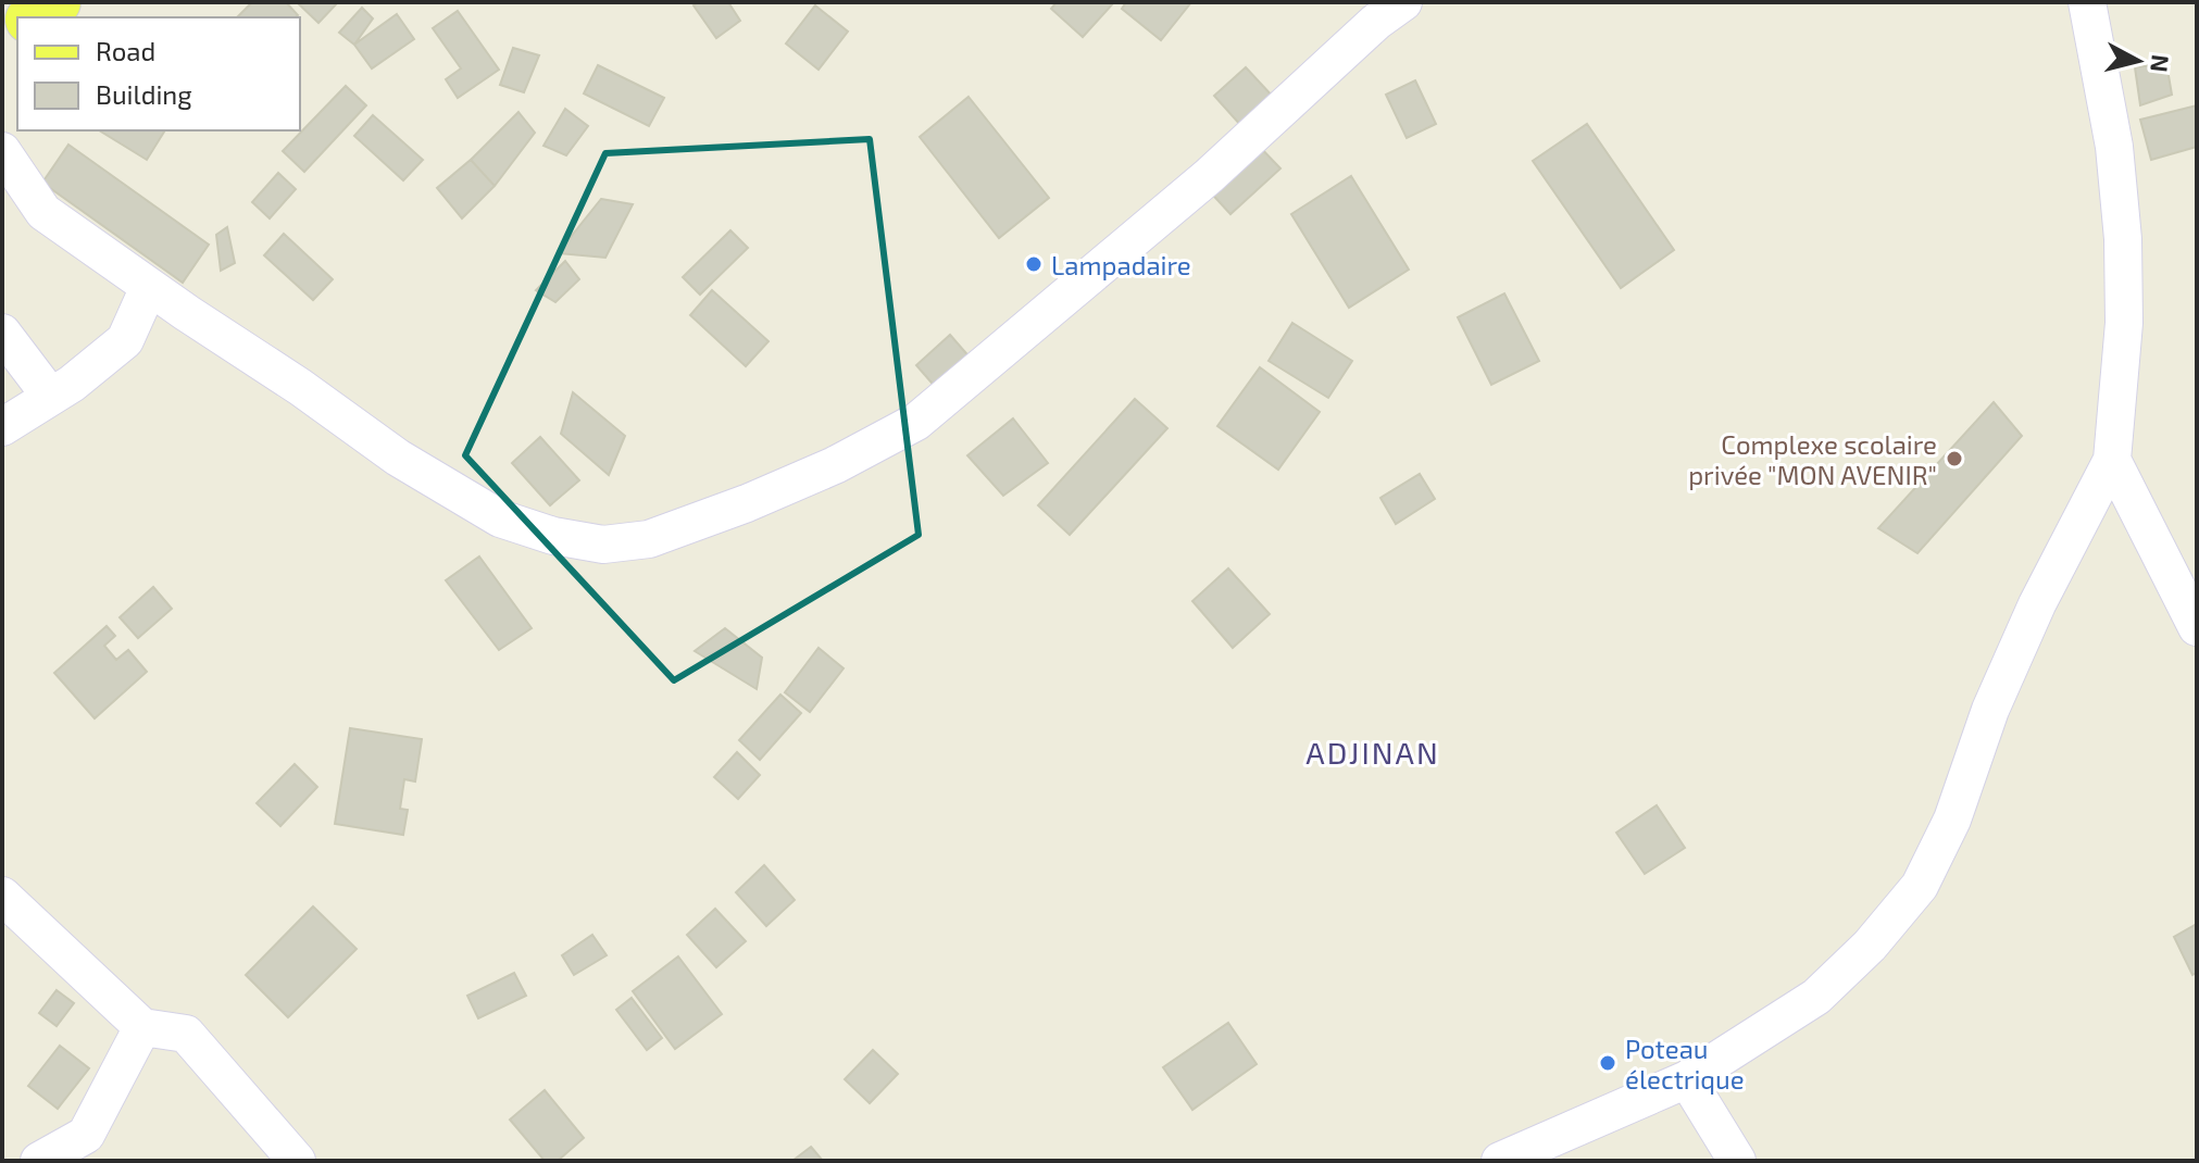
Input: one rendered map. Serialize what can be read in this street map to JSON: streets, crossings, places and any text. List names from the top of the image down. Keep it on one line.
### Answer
{"districts":["ADJINAN"],"places":["Lampadaire","Complexe scolaire privée \"MON AVENIR\"","Poteau électrique"],"legend":["Road","Building"],"north":"right"}
